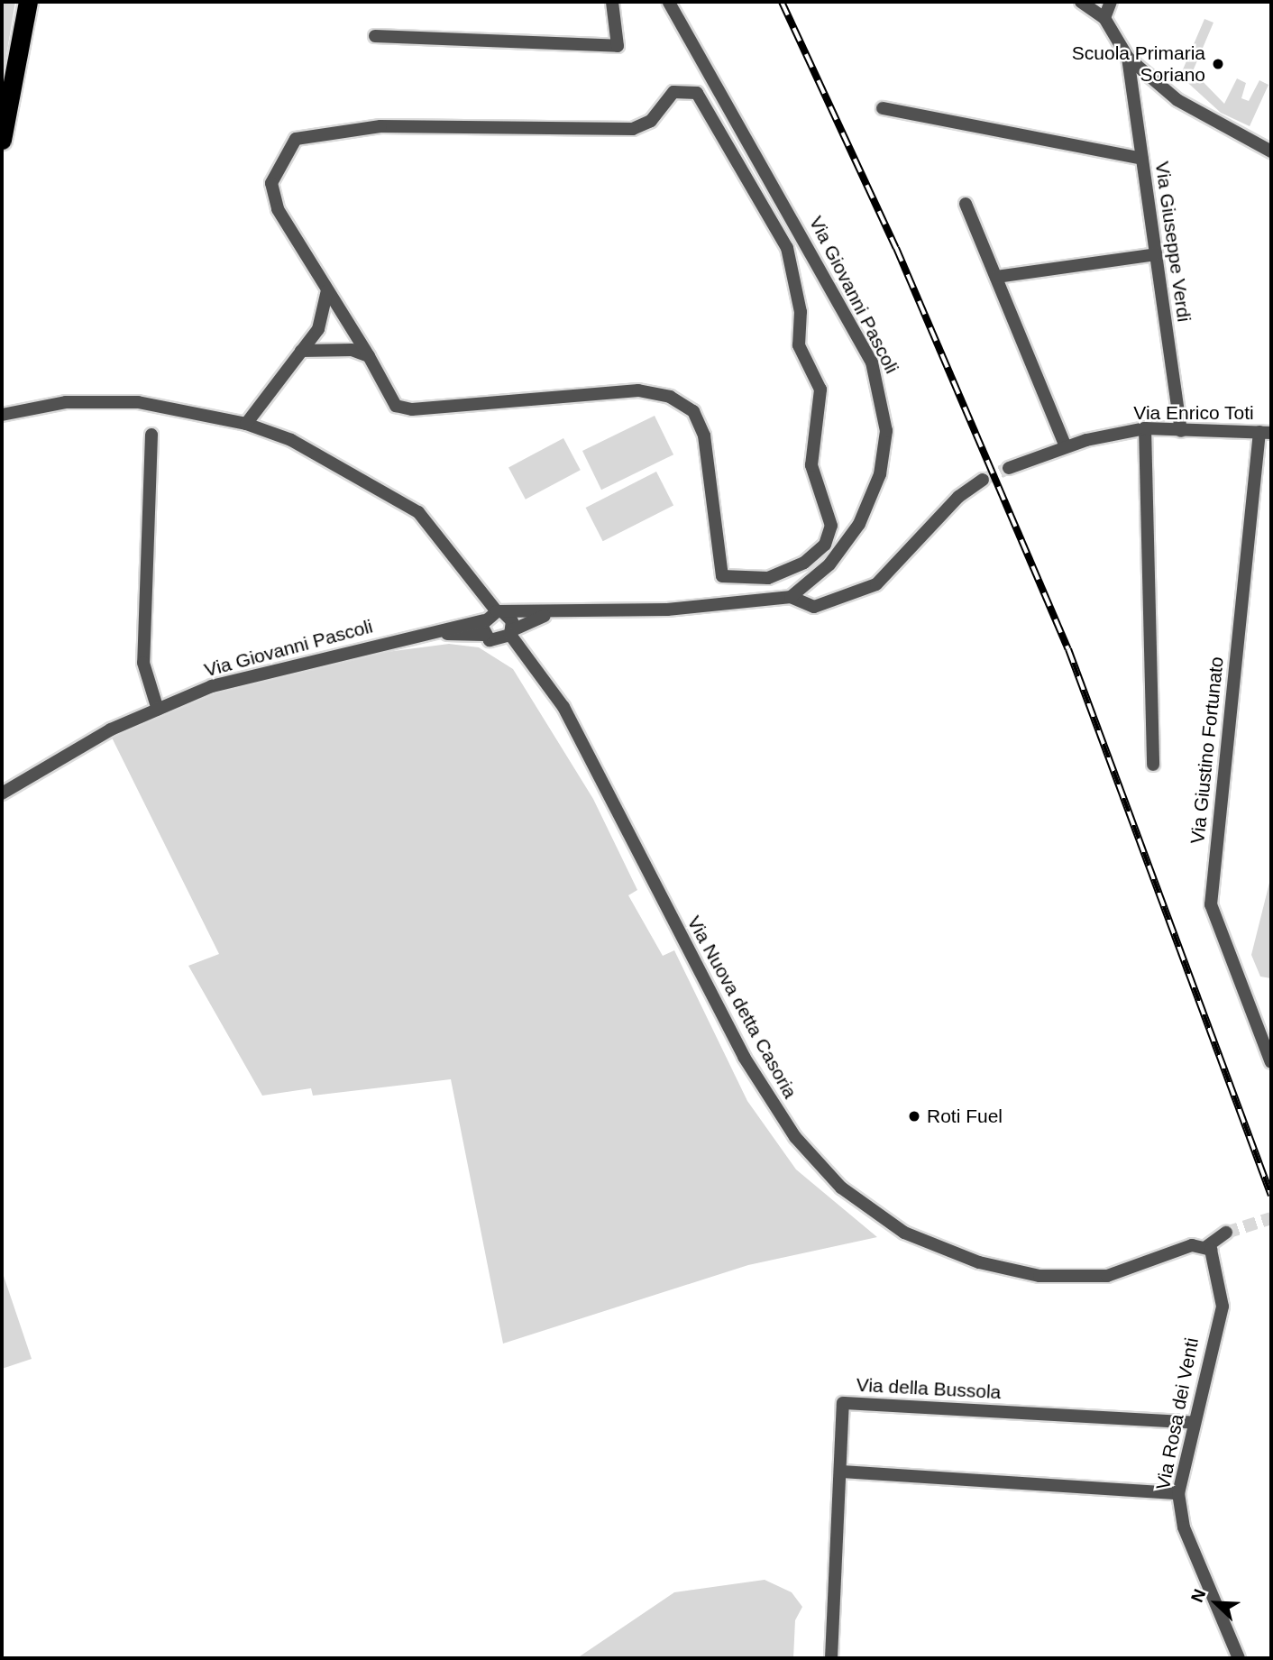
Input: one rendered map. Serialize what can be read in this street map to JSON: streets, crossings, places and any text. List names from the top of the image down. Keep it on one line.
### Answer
{"streets":{"street":["Via Giuseppe Verdi","Via Giovanni Pascoli","Via Enrico Toti","Via Giustino Fortunato","Via Nuova detta Casoria","Via della Bussola","Via Rosa dei Venti"]},"crossings":[["Via Giuseppe Verdi","Via Enrico Toti"],["Via Giovanni Pascoli","Via Nuova detta Casoria"],["Via Enrico Toti","Via Giustino Fortunato"],["Via Nuova detta Casoria","Via Rosa dei Venti"],["Via della Bussola","Via Rosa dei Venti"]],"places":["Scuola Primaria Soriano","Roti Fuel"],"north":"top left"}
